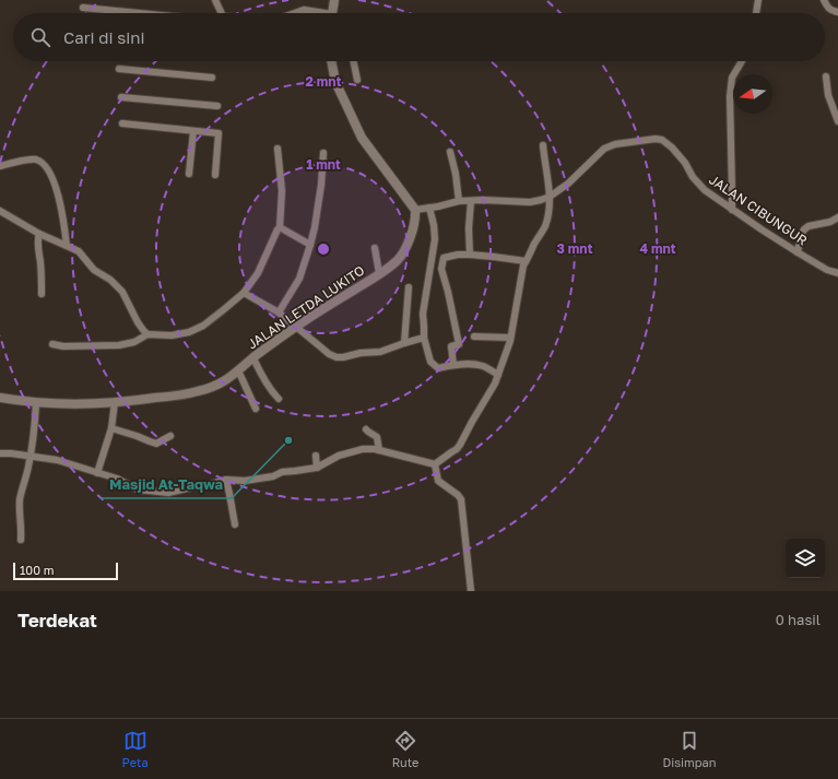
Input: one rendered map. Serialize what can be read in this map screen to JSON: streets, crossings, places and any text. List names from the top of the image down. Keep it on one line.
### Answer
{"streets":{"street":["JALAN CIBUNGUR","JALAN LETDA LUKITO"]},"crossings":[["JALAN CIBUNGUR","JALAN LETDA LUKITO"]],"places":["Masjid At-Taqwa"],"scale_bar":"100 m","north":"left","page":{"search":"Cari di sini","scale":"100 m","heading":["Terdekat","0 hasil"],"nav":["Peta","Rute","Disimpan"]},"rings":["2 mnt","1 mnt","3 mnt","4 mnt"]}
